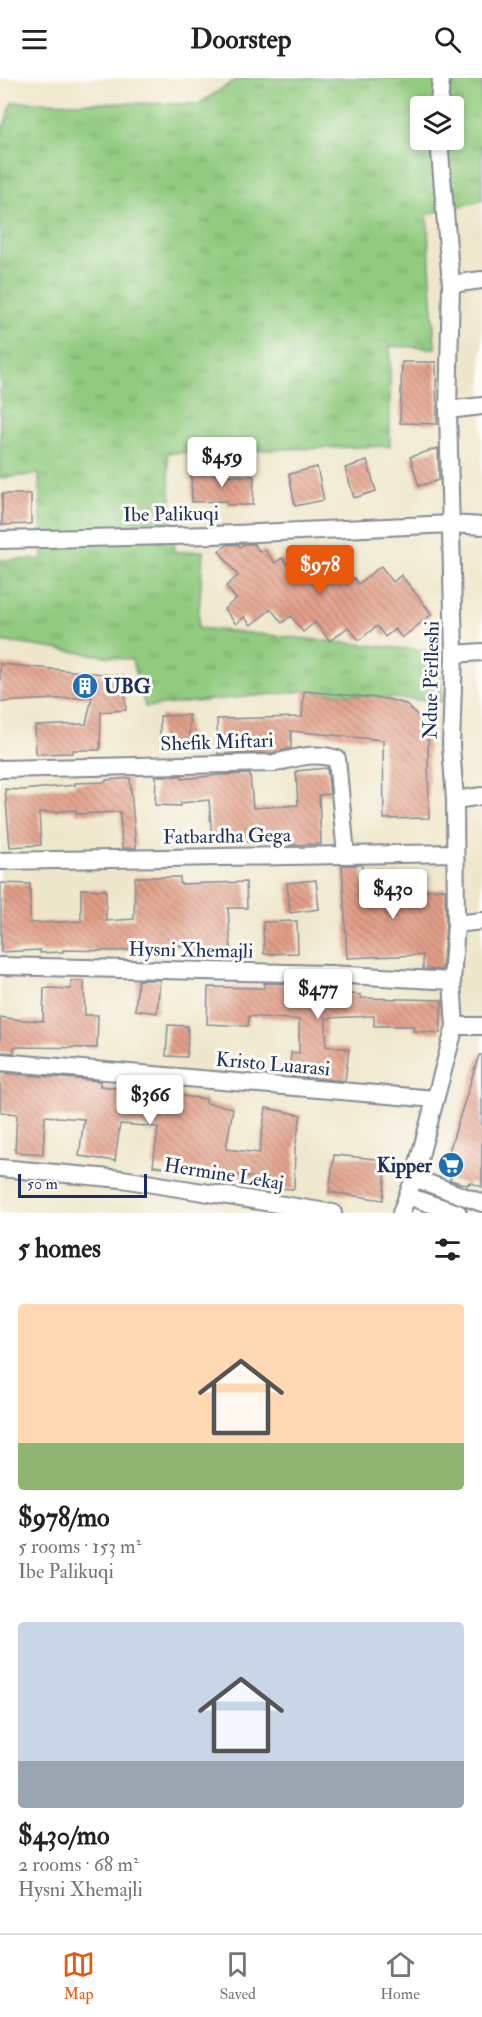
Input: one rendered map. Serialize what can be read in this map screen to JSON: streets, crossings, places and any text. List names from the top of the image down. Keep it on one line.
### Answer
{"streets":{"street":["Ibe Palikuqi","Ndue Përlleshi","Shefik Miftari","Fatbardha Gega","Hysni Xhemajli","Kristo Luarasi","Hermine Lekaj"]},"crossings":[["Ibe Palikuqi","Ndue Përlleshi"],["Ndue Përlleshi","Fatbardha Gega"],["Ndue Përlleshi","Hysni Xhemajli"],["Ndue Përlleshi","Kristo Luarasi"],["Shefik Miftari","Fatbardha Gega"]],"places":{"building":["UBG"],"supermarket":["Kipper"]},"scale_bar":"50 m","page":{"header":"Doorstep","price":["$459","$978","$430","$477","$366"],"scale":"50 m","heading":"5 homes","list":[{"name":"$978/mo","note":"5 rooms · 153 m² · Ibe Palikuqi"},{"name":"$430/mo","note":"2 rooms · 68 m² · Hysni Xhemajli"}],"tabs":["Map","Saved","Home"]}}
